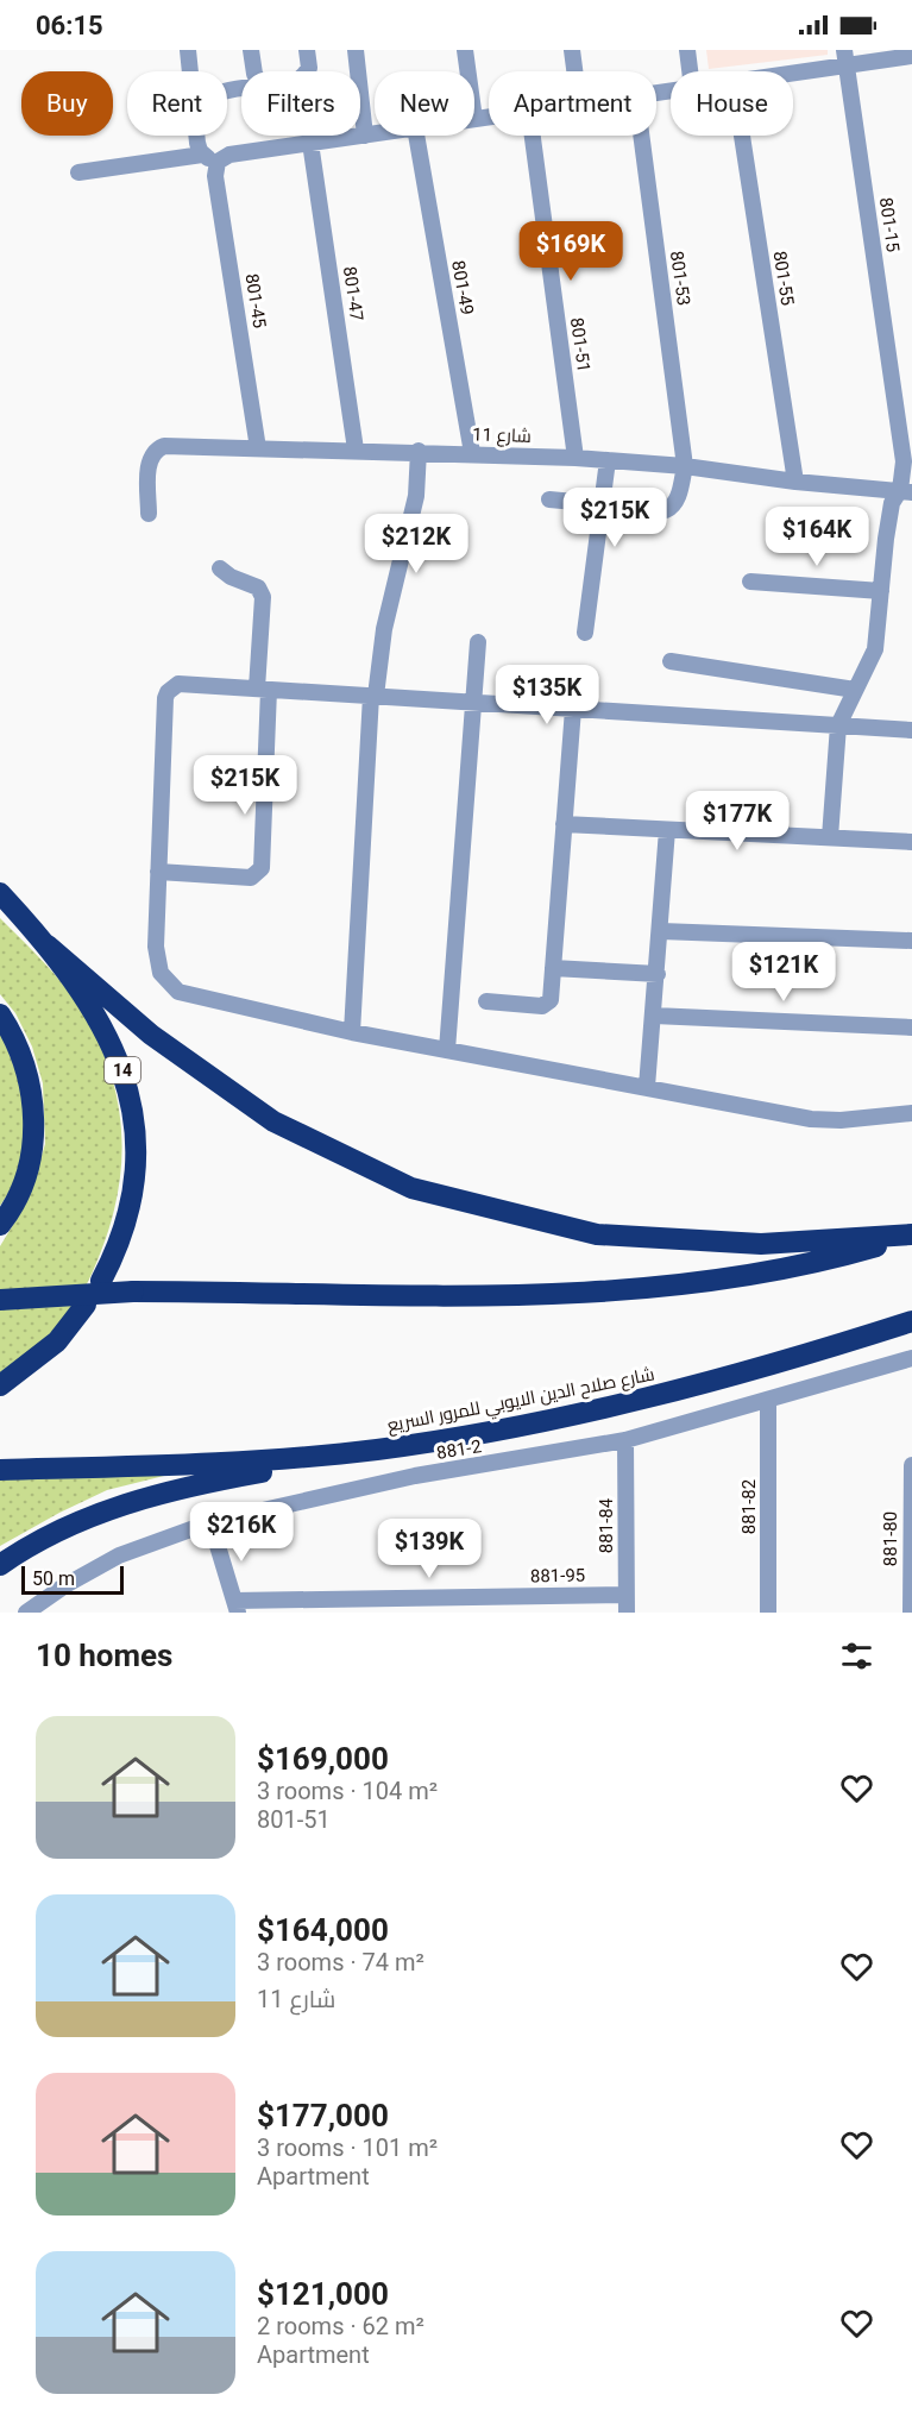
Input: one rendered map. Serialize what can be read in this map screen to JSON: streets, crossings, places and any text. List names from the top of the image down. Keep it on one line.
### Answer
{"streets":{"highway":["14","شارع صلاح الدين الايوبي للمرور السريع"],"street":["801-15","801-53","801-55","801-49","801-47","801-45","801-51","شارع 11","881-2","881-82","881-84","881-80","881-95"]},"crossings":[["801-15","شارع 11"],["801-53","شارع 11"],["801-55","شارع 11"],["801-49","شارع 11"],["801-47","شارع 11"],["801-45","شارع 11"],["801-51","شارع 11"],["881-2","881-82"],["881-2","881-84"],["881-84","881-95"]],"scale_bar":"50 m","page":{"status":"06:15","chip":["Buy","Rent","Filters","New","Apartment","House"],"price":["$169K","$215K","$164K","$212K","$135K","$215K","$177K","$121K","$216K","$139K"],"scale":"50 m","heading":"10 homes","list":[{"name":"$169,000","note":"3 rooms · 104 m² · 801-51"},{"name":"$164,000","note":"3 rooms · 74 m² · شارع 11"},{"name":"$177,000","note":"3 rooms · 101 m² · Apartment"},{"name":"$121,000","note":"2 rooms · 62 m² · Apartment"}]}}
